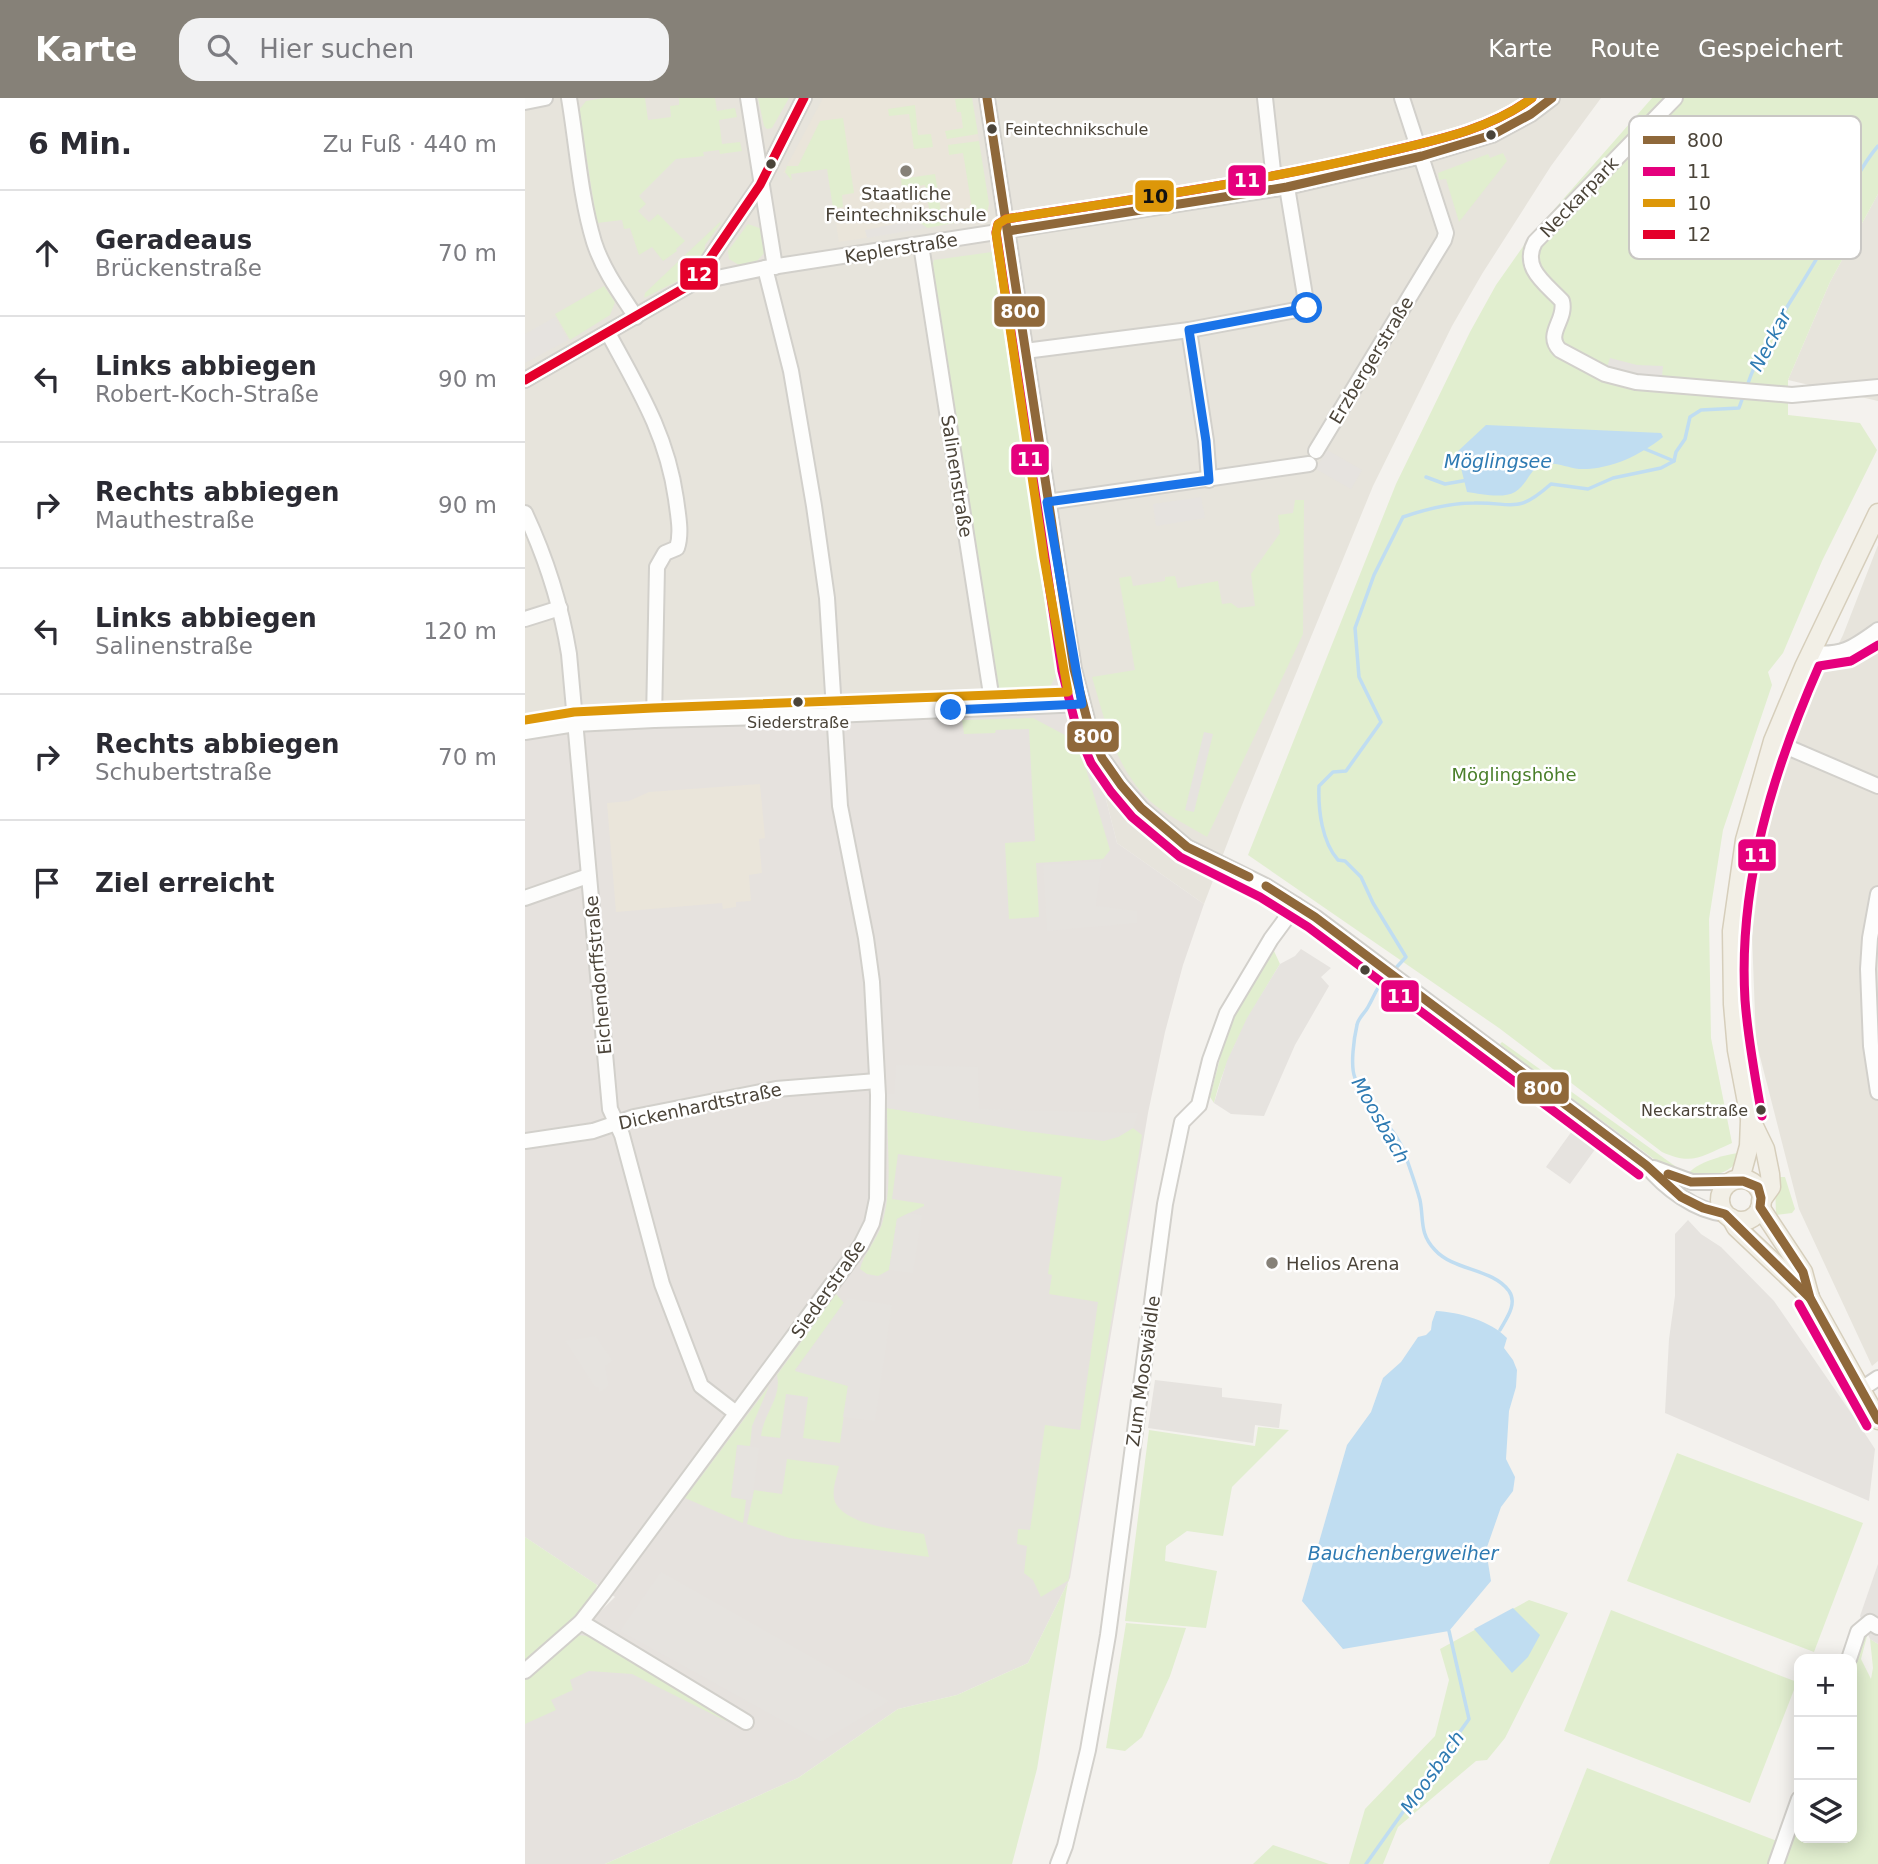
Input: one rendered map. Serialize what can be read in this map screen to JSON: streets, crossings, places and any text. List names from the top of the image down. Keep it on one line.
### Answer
{"streets":{"street":["Neckarpark","Keplerstraße","Erzbergerstraße","Salinenstraße","Eichendorffstraße","Dickenhardtstraße","Siederstraße","Zum Mooswäldle"]},"crossings":[["Keplerstraße","Erzbergerstraße"],["Keplerstraße","Salinenstraße"],["Keplerstraße","Siederstraße"],["Eichendorffstraße","Dickenhardtstraße"],["Eichendorffstraße","Siederstraße"],["Dickenhardtstraße","Siederstraße"]],"water":["Neckar","Möglingsee","Moosbach","Bauchenbergweiher"],"parks":["Möglingshöhe"],"places":["Feintechnikschule","Staatliche Feintechnikschule","Siederstraße","Neckarstraße","Helios Arena"],"lines":["transit line 800","transit line 11","transit line 10","transit line 12"],"legend":["800","11","10","12"],"page":{"header":"Karte","search":"Hier suchen","nav":["Karte","Route","Gespeichert"],"heading":["6 Min.","Zu Fuß · 440 m"],"list":[["Geradeaus","Brückenstraße","70 m"],["Links abbiegen","Robert-Koch-Straße","90 m"],["Rechts abbiegen","Mauthestraße","90 m"],["Links abbiegen","Salinenstraße","120 m"],["Rechts abbiegen","Schubertstraße","70 m"],"Ziel erreicht"],"map_buttons":["+","−"]}}
